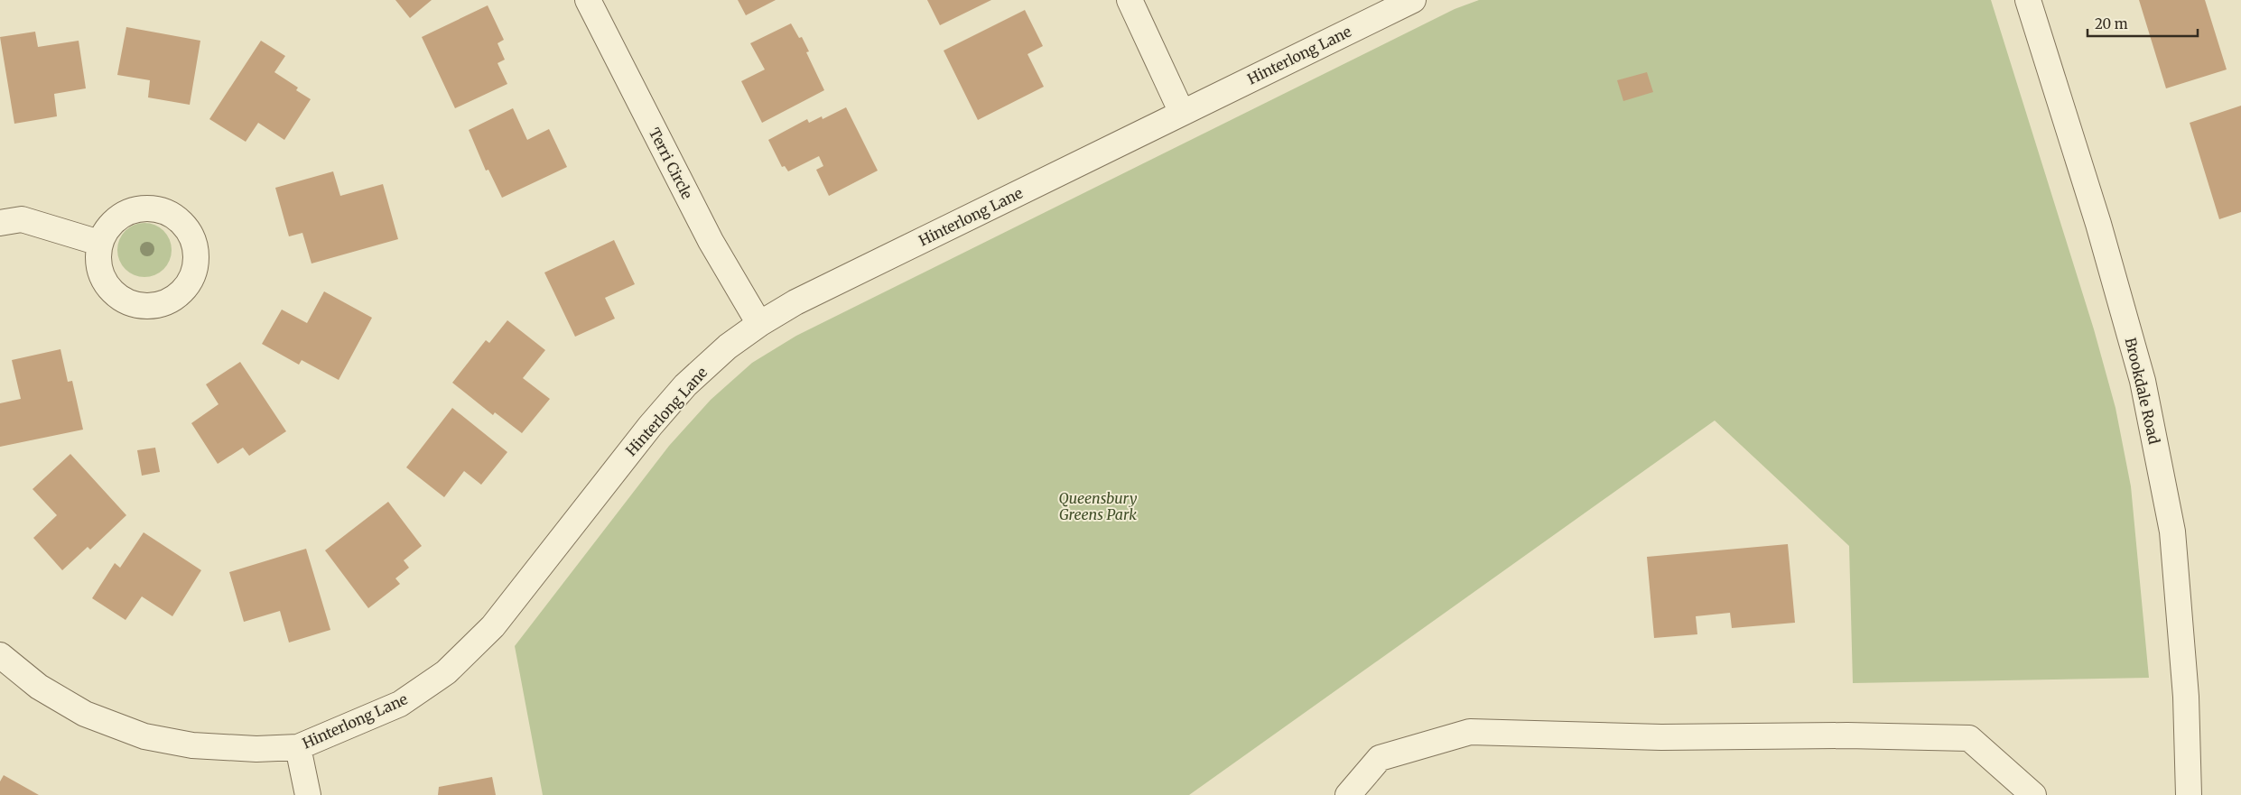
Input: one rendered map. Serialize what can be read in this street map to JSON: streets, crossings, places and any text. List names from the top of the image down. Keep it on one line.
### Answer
{"streets":{"street":["Hinterlong Lane","Terri Circle","Brookdale Road"]},"crossings":[["Hinterlong Lane","Terri Circle"]],"parks":["Queensbury Greens Park"],"scale_bar":"20 m"}
